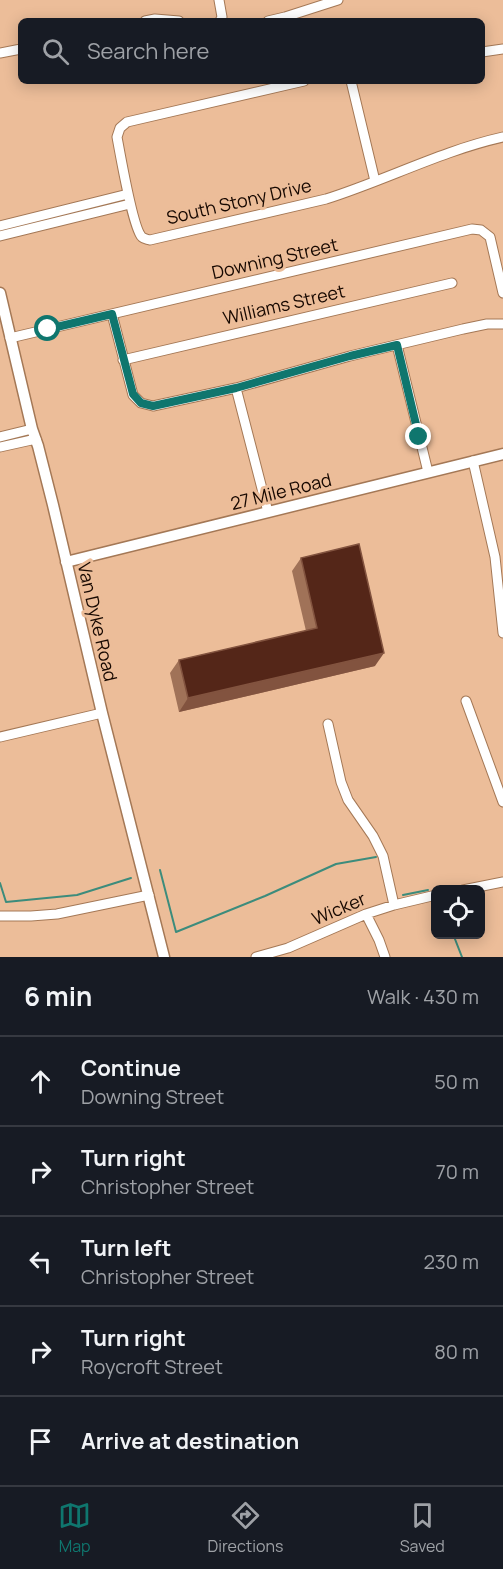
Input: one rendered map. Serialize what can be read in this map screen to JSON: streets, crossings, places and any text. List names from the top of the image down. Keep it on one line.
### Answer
{"streets":{"street":["South Stony Drive","Downing Street","Williams Street","27 Mile Road","Van Dyke Road","Wicker"]},"crossings":[["Downing Street","Van Dyke Road"],["27 Mile Road","Van Dyke Road"]],"page":{"search":"Search here","heading":["6 min","Walk · 430 m"],"list":[["Continue","Downing Street","50 m"],["Turn right","Christopher Street","70 m"],["Turn left","Christopher Street","230 m"],["Turn right","Roycroft Street","80 m"],"Arrive at destination"],"nav":["Map","Directions","Saved"]}}
